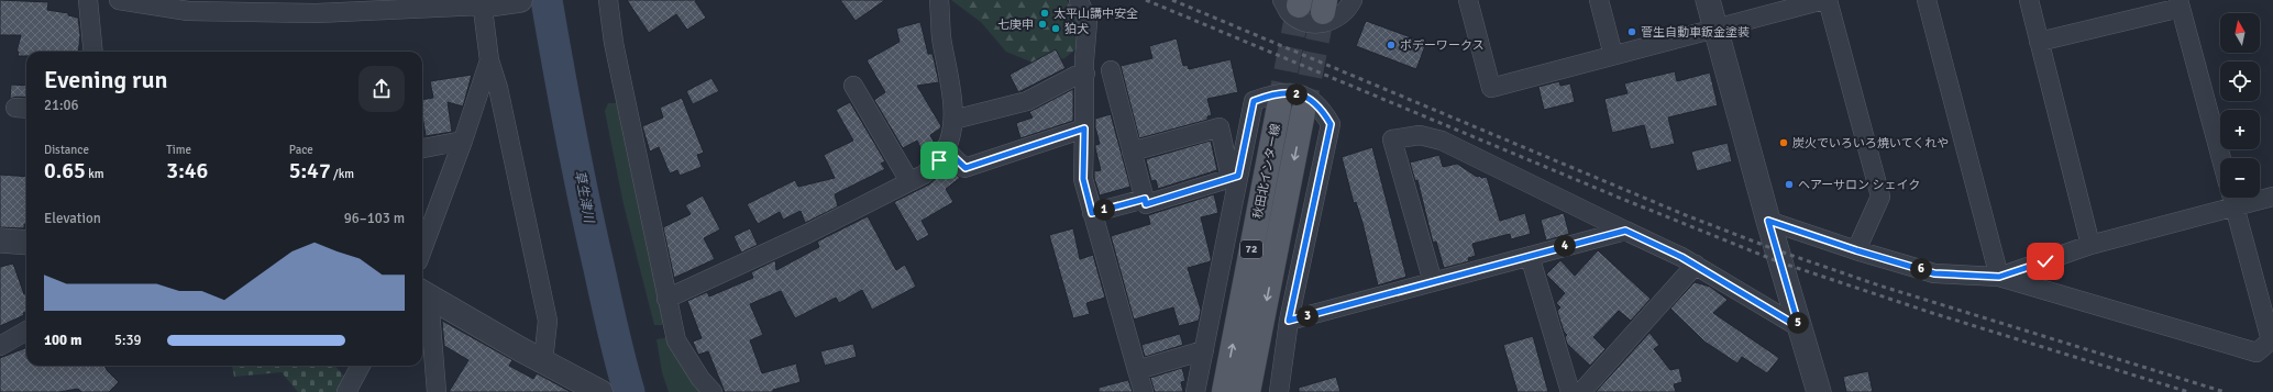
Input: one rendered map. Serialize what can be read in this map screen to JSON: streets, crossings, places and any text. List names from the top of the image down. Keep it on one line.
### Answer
{"streets":{"main road":["秋田北インター線","72"]},"water":["草生津川"],"places":["太平山講中安全","七庚申","狛犬","菅生自動車鈑金塗装","ボデーワークス","炭火でいろいろ焼いてくれや","ヘアーサロン シェイク"],"north":"top","page":{"map_buttons":["+","−"],"heading":["Evening run","21:06"],"pins":["2","1","4","6","3","5"],"stats":[["Distance","0.65 km"],["Time","3:46"],["Pace","5:47 /km"]],"chart":["Elevation","96–103 m"],"list":[{"name":"100 m","note":"5:39"}]}}
